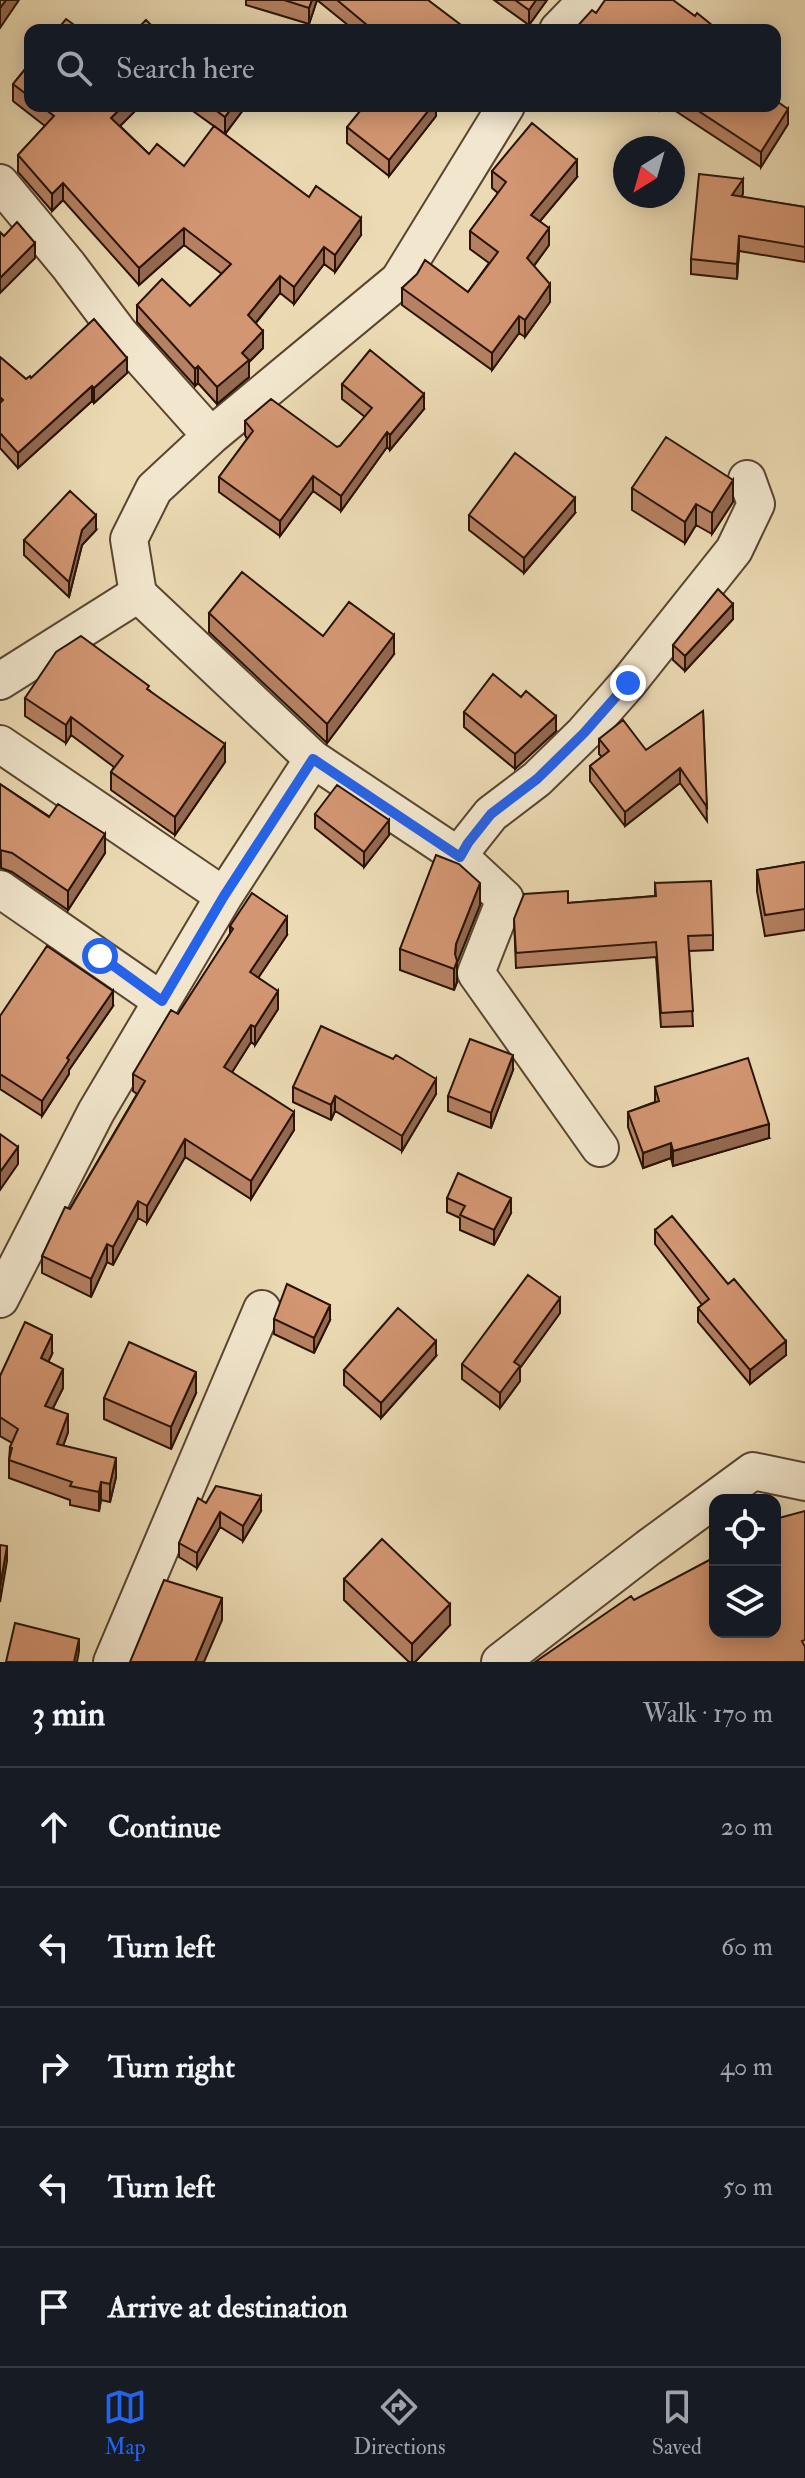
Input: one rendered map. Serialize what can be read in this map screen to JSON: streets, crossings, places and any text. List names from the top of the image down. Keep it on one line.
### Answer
{"north":"bottom left","page":{"search":"Search here","heading":["3 min","Walk · 170 m"],"list":[["Continue","20 m"],["Turn left","60 m"],["Turn right","40 m"],["Turn left","50 m"],"Arrive at destination"],"nav":["Map","Directions","Saved"]}}
